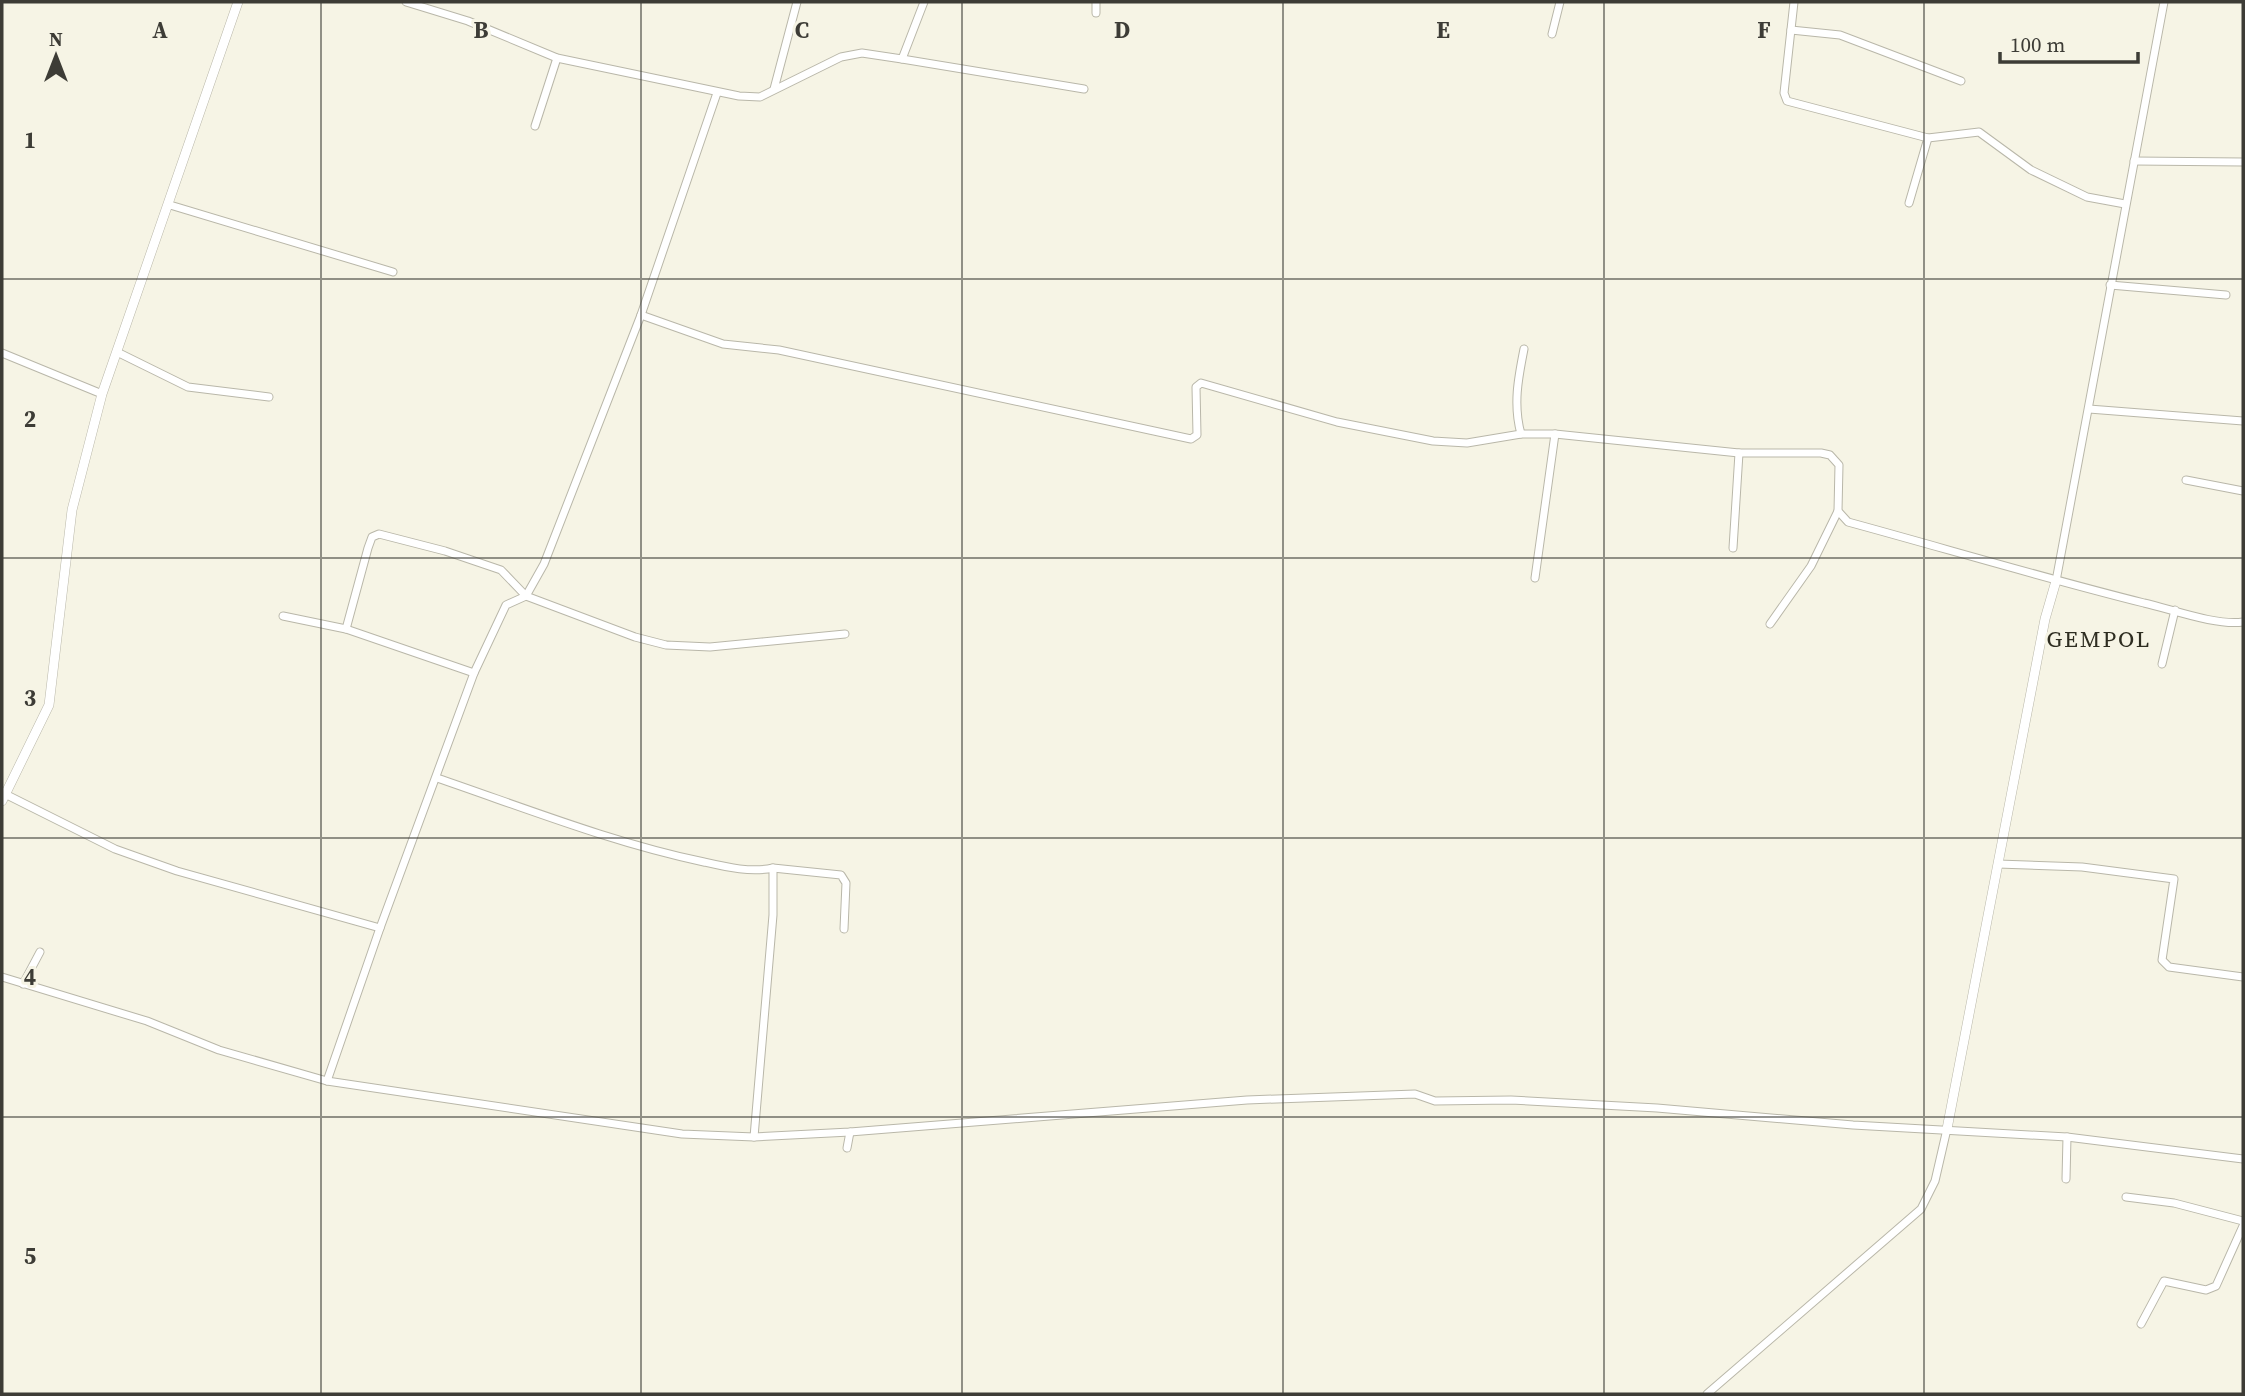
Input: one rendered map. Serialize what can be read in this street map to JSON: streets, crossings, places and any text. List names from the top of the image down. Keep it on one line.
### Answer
{"districts":["GEMPOL"],"scale_bar":"100 m","north":"top","grid":{"columns":["A","B","C","D","E","F"],"rows":["1","2","3","4","5"]}}
